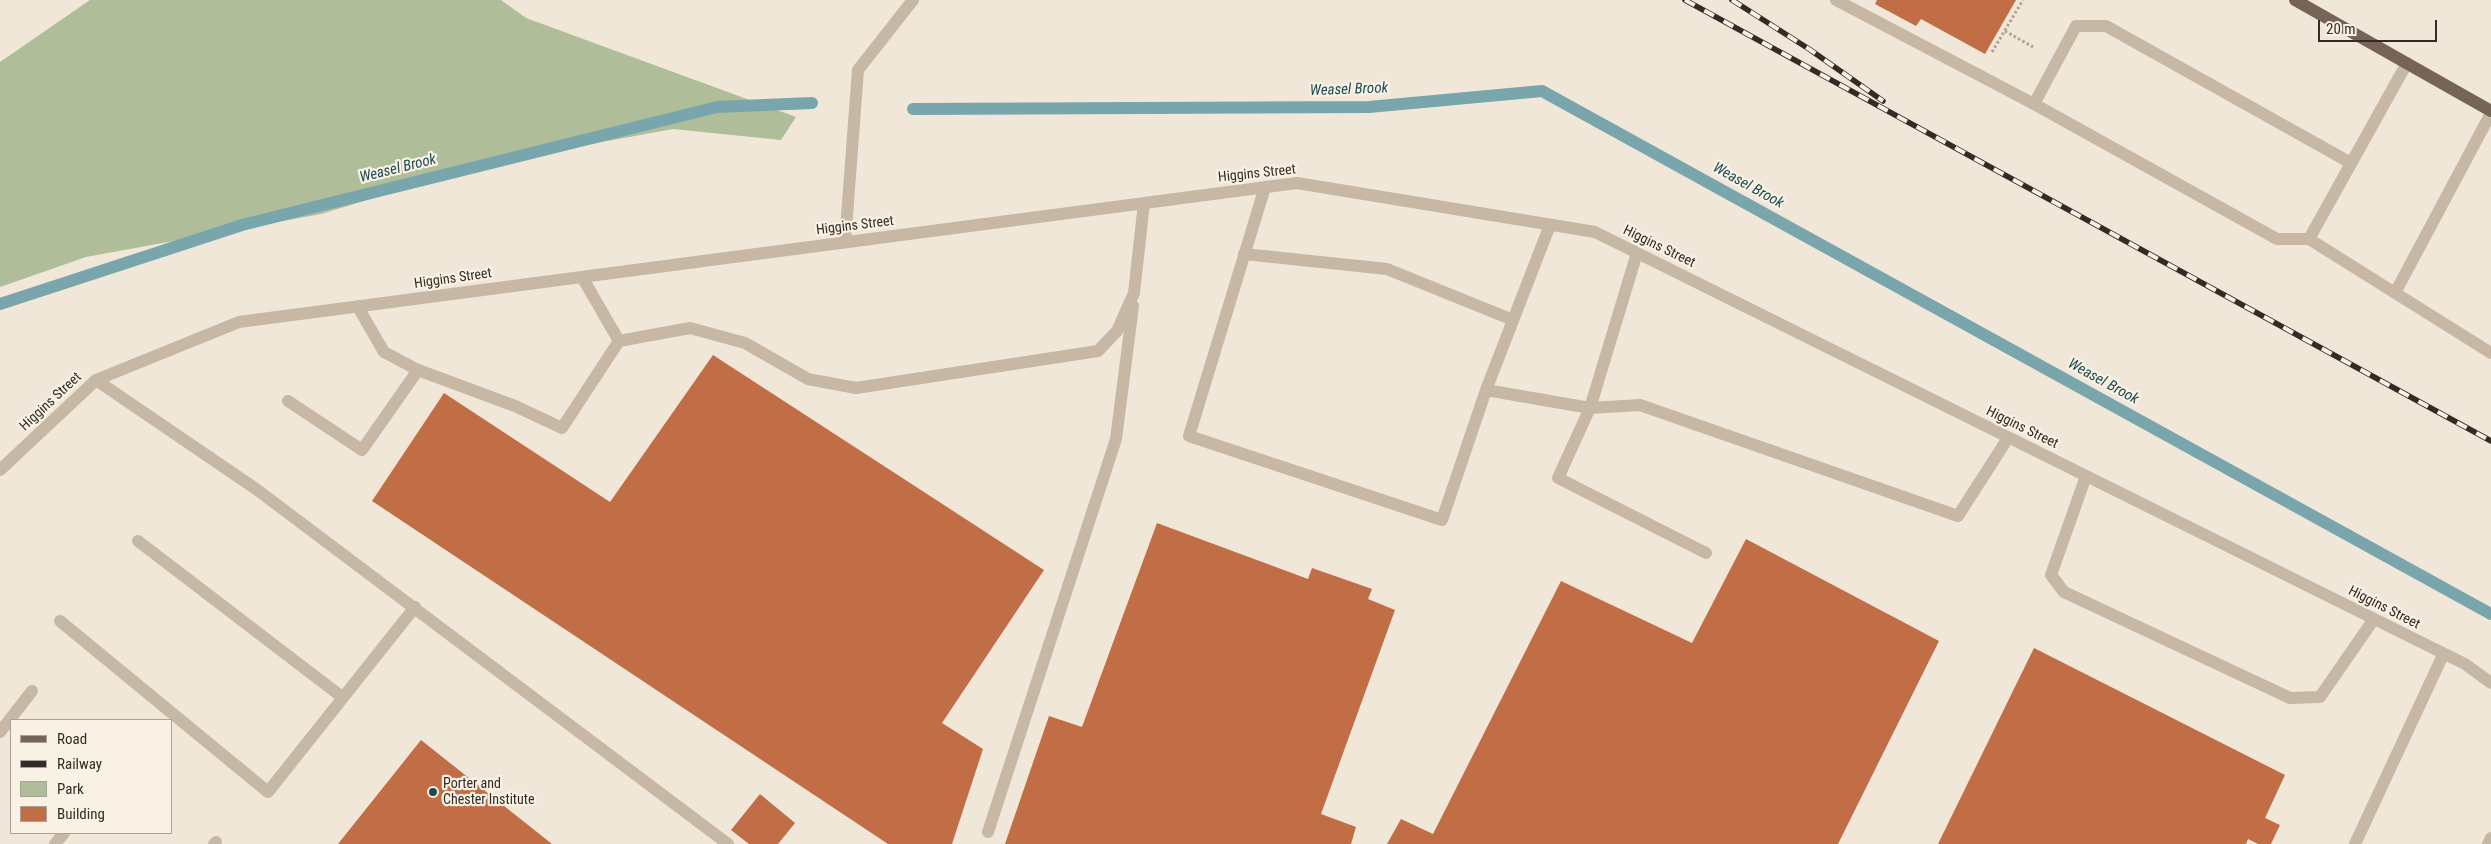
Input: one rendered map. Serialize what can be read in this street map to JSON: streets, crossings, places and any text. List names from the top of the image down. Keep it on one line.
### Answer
{"streets":{"street":["Higgins Street"]},"water":["Weasel Brook"],"places":["Porter and Chester Institute"],"legend":["Road","Railway","Park","Building"],"scale_bar":"20 m"}
